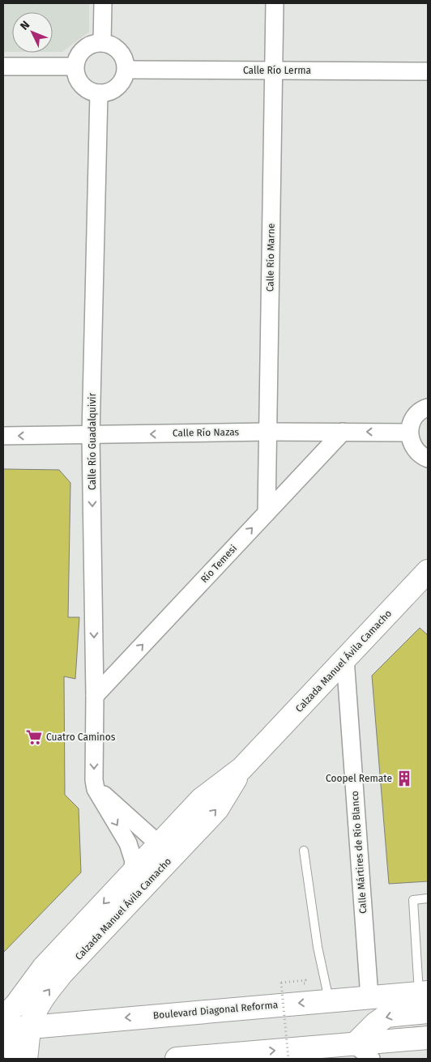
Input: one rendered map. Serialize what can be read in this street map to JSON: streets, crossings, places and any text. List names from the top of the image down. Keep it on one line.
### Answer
{"streets":{"main road":["Calzada Manuel Ávila Camacho","Boulevard Diagonal Reforma"],"street":["Calle Río Lerma","Calle Río Marne","Calle Río Nazas","Calle Río Guadalquivir","Río Temesi","Calle Mártires de Río Blanco"]},"crossings":[["Calle Río Lerma","Calle Río Marne"],["Calle Río Lerma","Calle Río Guadalquivir"],["Calle Río Marne","Calle Río Nazas"],["Calle Río Marne","Río Temesi"],["Calle Río Nazas","Calle Río Guadalquivir"],["Calle Río Nazas","Río Temesi"],["Calle Río Guadalquivir","Río Temesi"],["Calle Río Guadalquivir","Calzada Manuel Ávila Camacho"],["Calzada Manuel Ávila Camacho","Calle Mártires de Río Blanco"],["Calzada Manuel Ávila Camacho","Boulevard Diagonal Reforma"],["Calle Mártires de Río Blanco","Boulevard Diagonal Reforma"]],"one_way":["Calle Río Nazas","Calle Río Guadalquivir","Río Temesi"],"places":{"supermarket":["Cuatro Caminos"],"building":["Coopel Remate"]},"north":"top left"}
